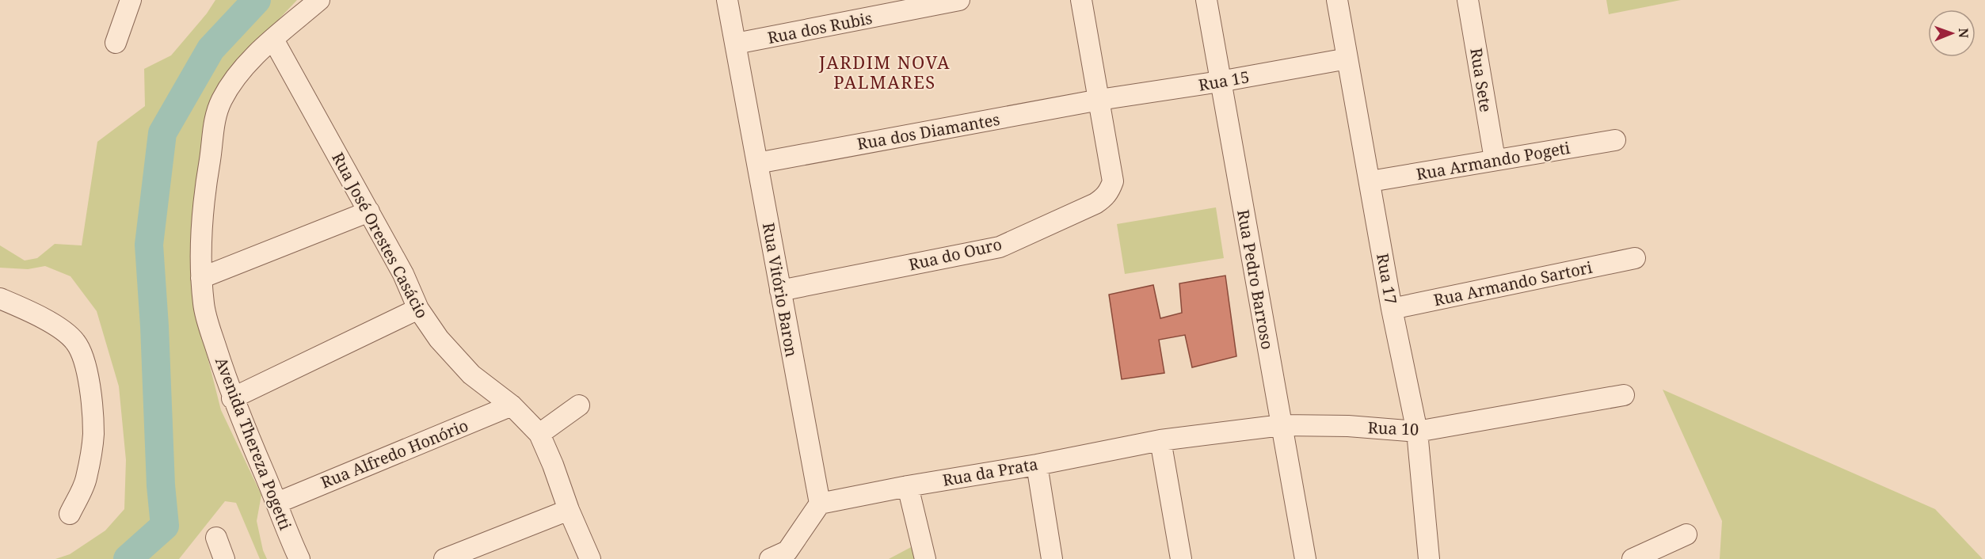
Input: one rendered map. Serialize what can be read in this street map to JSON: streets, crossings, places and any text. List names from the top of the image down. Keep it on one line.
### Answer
{"streets":{"street":["Rua dos Rubis","Rua Sete","Rua 15","Rua dos Diamantes","Rua Armando Pogeti","Rua José Orestes Casácio","Rua do Ouro","Rua 17","Rua Pedro Barroso","Rua Armando Sartori","Rua Vitório Baron","Rua 10","Avenida Thereza Pogetti","Rua Alfredo Honório","Rua da Prata"]},"crossings":[["Rua dos Rubis","Rua Vitório Baron"],["Rua Sete","Rua Armando Pogeti"],["Rua 15","Rua dos Diamantes"],["Rua 15","Rua do Ouro"],["Rua 15","Rua 17"],["Rua 15","Rua Pedro Barroso"],["Rua dos Diamantes","Rua do Ouro"],["Rua dos Diamantes","Rua Vitório Baron"],["Rua Armando Pogeti","Rua 17"],["Rua José Orestes Casácio","Avenida Thereza Pogetti"],["Rua José Orestes Casácio","Rua Alfredo Honório"],["Rua do Ouro","Rua Vitório Baron"],["Rua 17","Rua Armando Sartori"],["Rua 17","Rua 10"],["Rua Pedro Barroso","Rua 10"],["Rua Vitório Baron","Rua da Prata"],["Rua 10","Rua da Prata"],["Avenida Thereza Pogetti","Rua Alfredo Honório"]],"districts":["JARDIM NOVA PALMARES"],"north":"right"}
